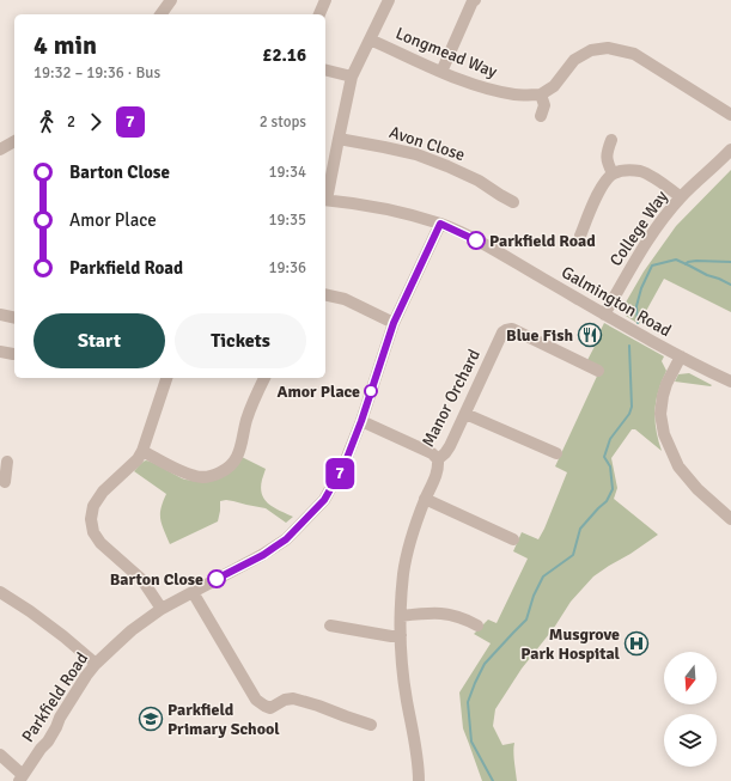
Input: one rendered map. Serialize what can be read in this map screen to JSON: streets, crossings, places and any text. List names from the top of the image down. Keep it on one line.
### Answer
{"streets":{"street":["Longmead Way","Avon Close","College Way","Galmington Road","Manor Orchard","Parkfield Road"]},"crossings":[["College Way","Galmington Road"],["Galmington Road","Parkfield Road"]],"places":{"other":["Parkfield Road","Amor Place","Barton Close"],"restaurant":["Blue Fish"],"hospital":["Musgrove Park Hospital"],"school or university":["Parkfield Primary School"]},"lines":["bus line 7"],"north":"bottom","page":{"on_map":"7","heading":["4 min","19:32 – 19:36 · Bus","£2.16"],"legs":["2","7","2 stops"],"list":[{"name":"Barton Close","value":"19:34"},{"name":"Amor Place","value":"19:35"},{"name":"Parkfield Road","value":"19:36"}],"buttons":["Start","Tickets"]}}
